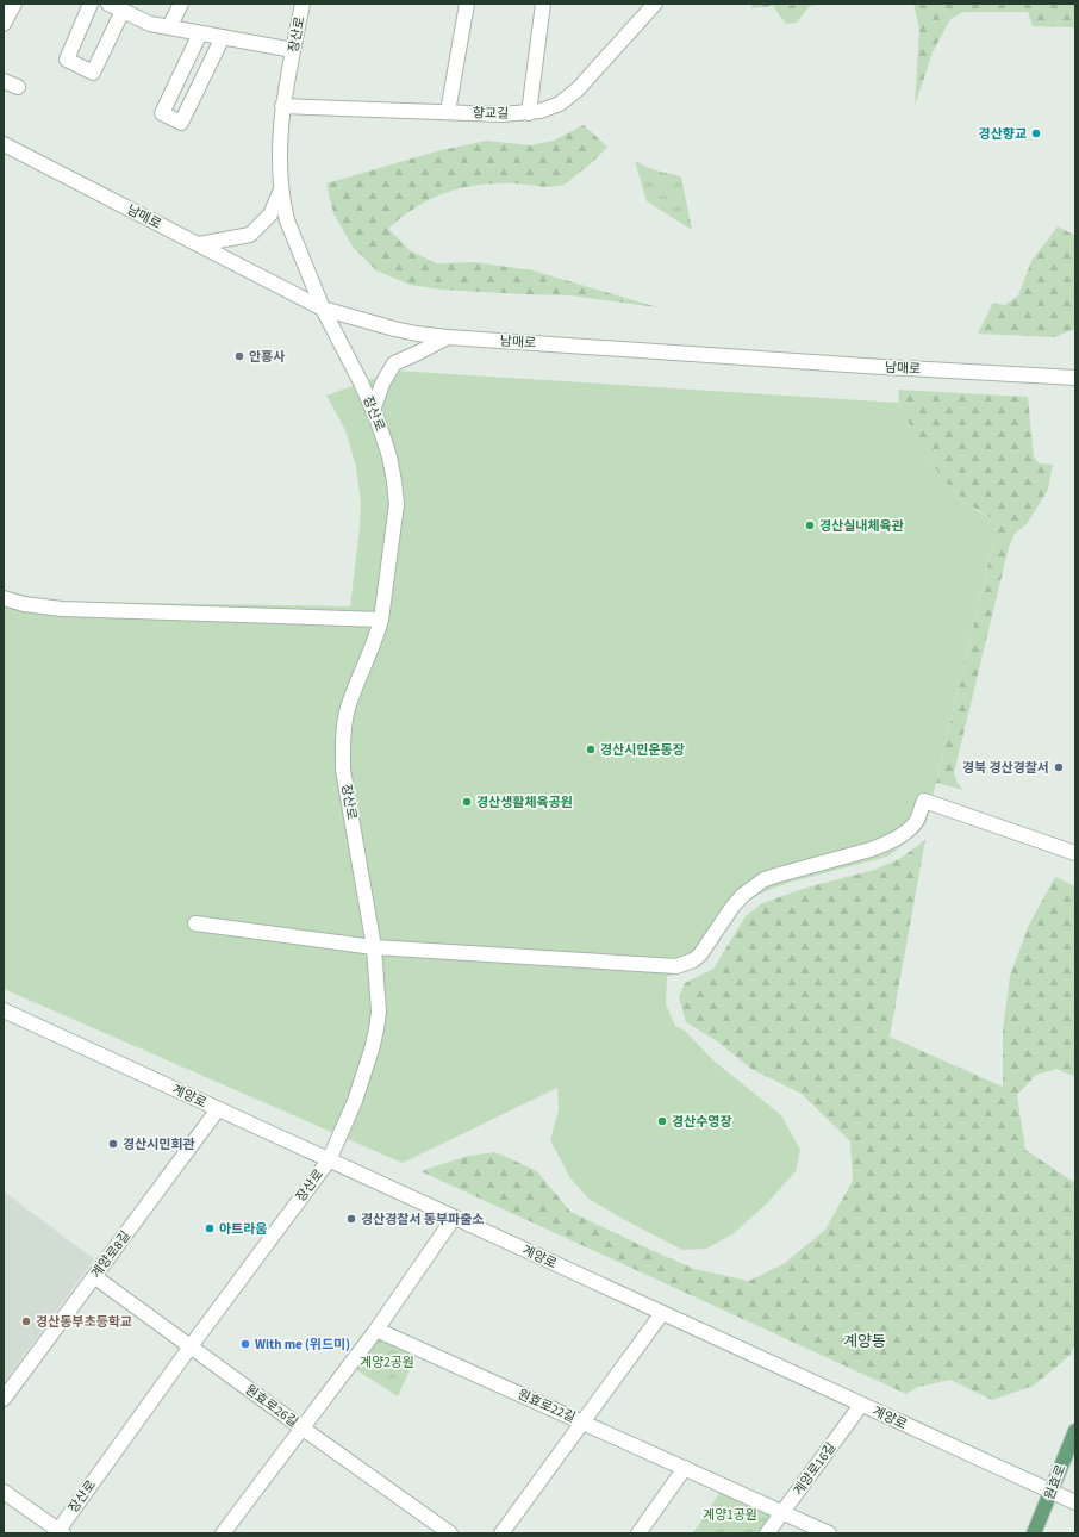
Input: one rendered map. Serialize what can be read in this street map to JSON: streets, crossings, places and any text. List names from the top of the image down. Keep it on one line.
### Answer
{"streets":{"main road":["원효로"],"street":["장산로","향교길","남매로","계양로","계양로8길","원효로26길","원효로22길","계양로16길"]},"crossings":[["장산로","향교길"],["장산로","남매로"],["장산로","계양로"],["장산로","원효로26길"],["계양로","계양로8길"],["계양로","계양로16길"],["계양로","원효로"],["계양로8길","원효로26길"],["원효로22길","계양로16길"]],"districts":["계양동"],"parks":["계양2공원","계양1공원"],"places":["경산향교","안흥사","경산실내체육관","경산시민운동장","경북 경산경찰서","경산생활체육공원","경산수영장","경산시민회관","경산경찰서 동부파출소","아트라움","경산동부초등학교","With me (위드미)"]}
